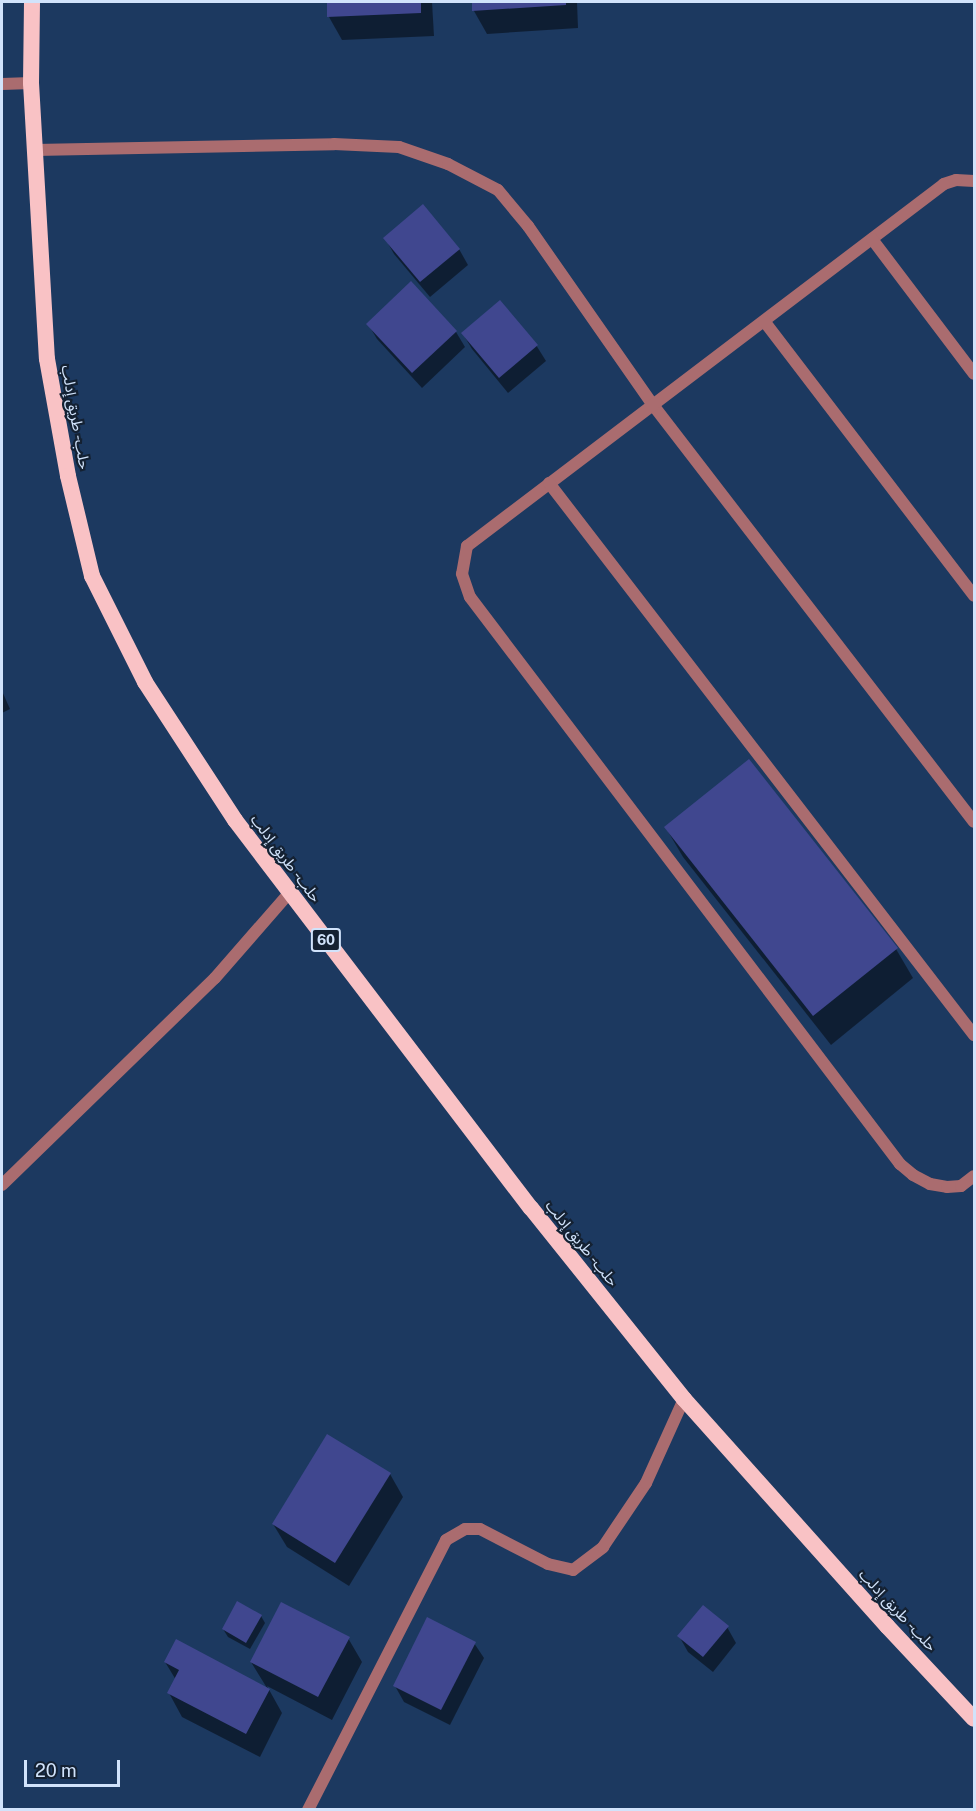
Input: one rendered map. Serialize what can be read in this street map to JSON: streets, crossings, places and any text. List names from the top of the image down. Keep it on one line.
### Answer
{"streets":{"highway":["حلب - طريق إدلب","60"]},"scale_bar":"20 m"}
